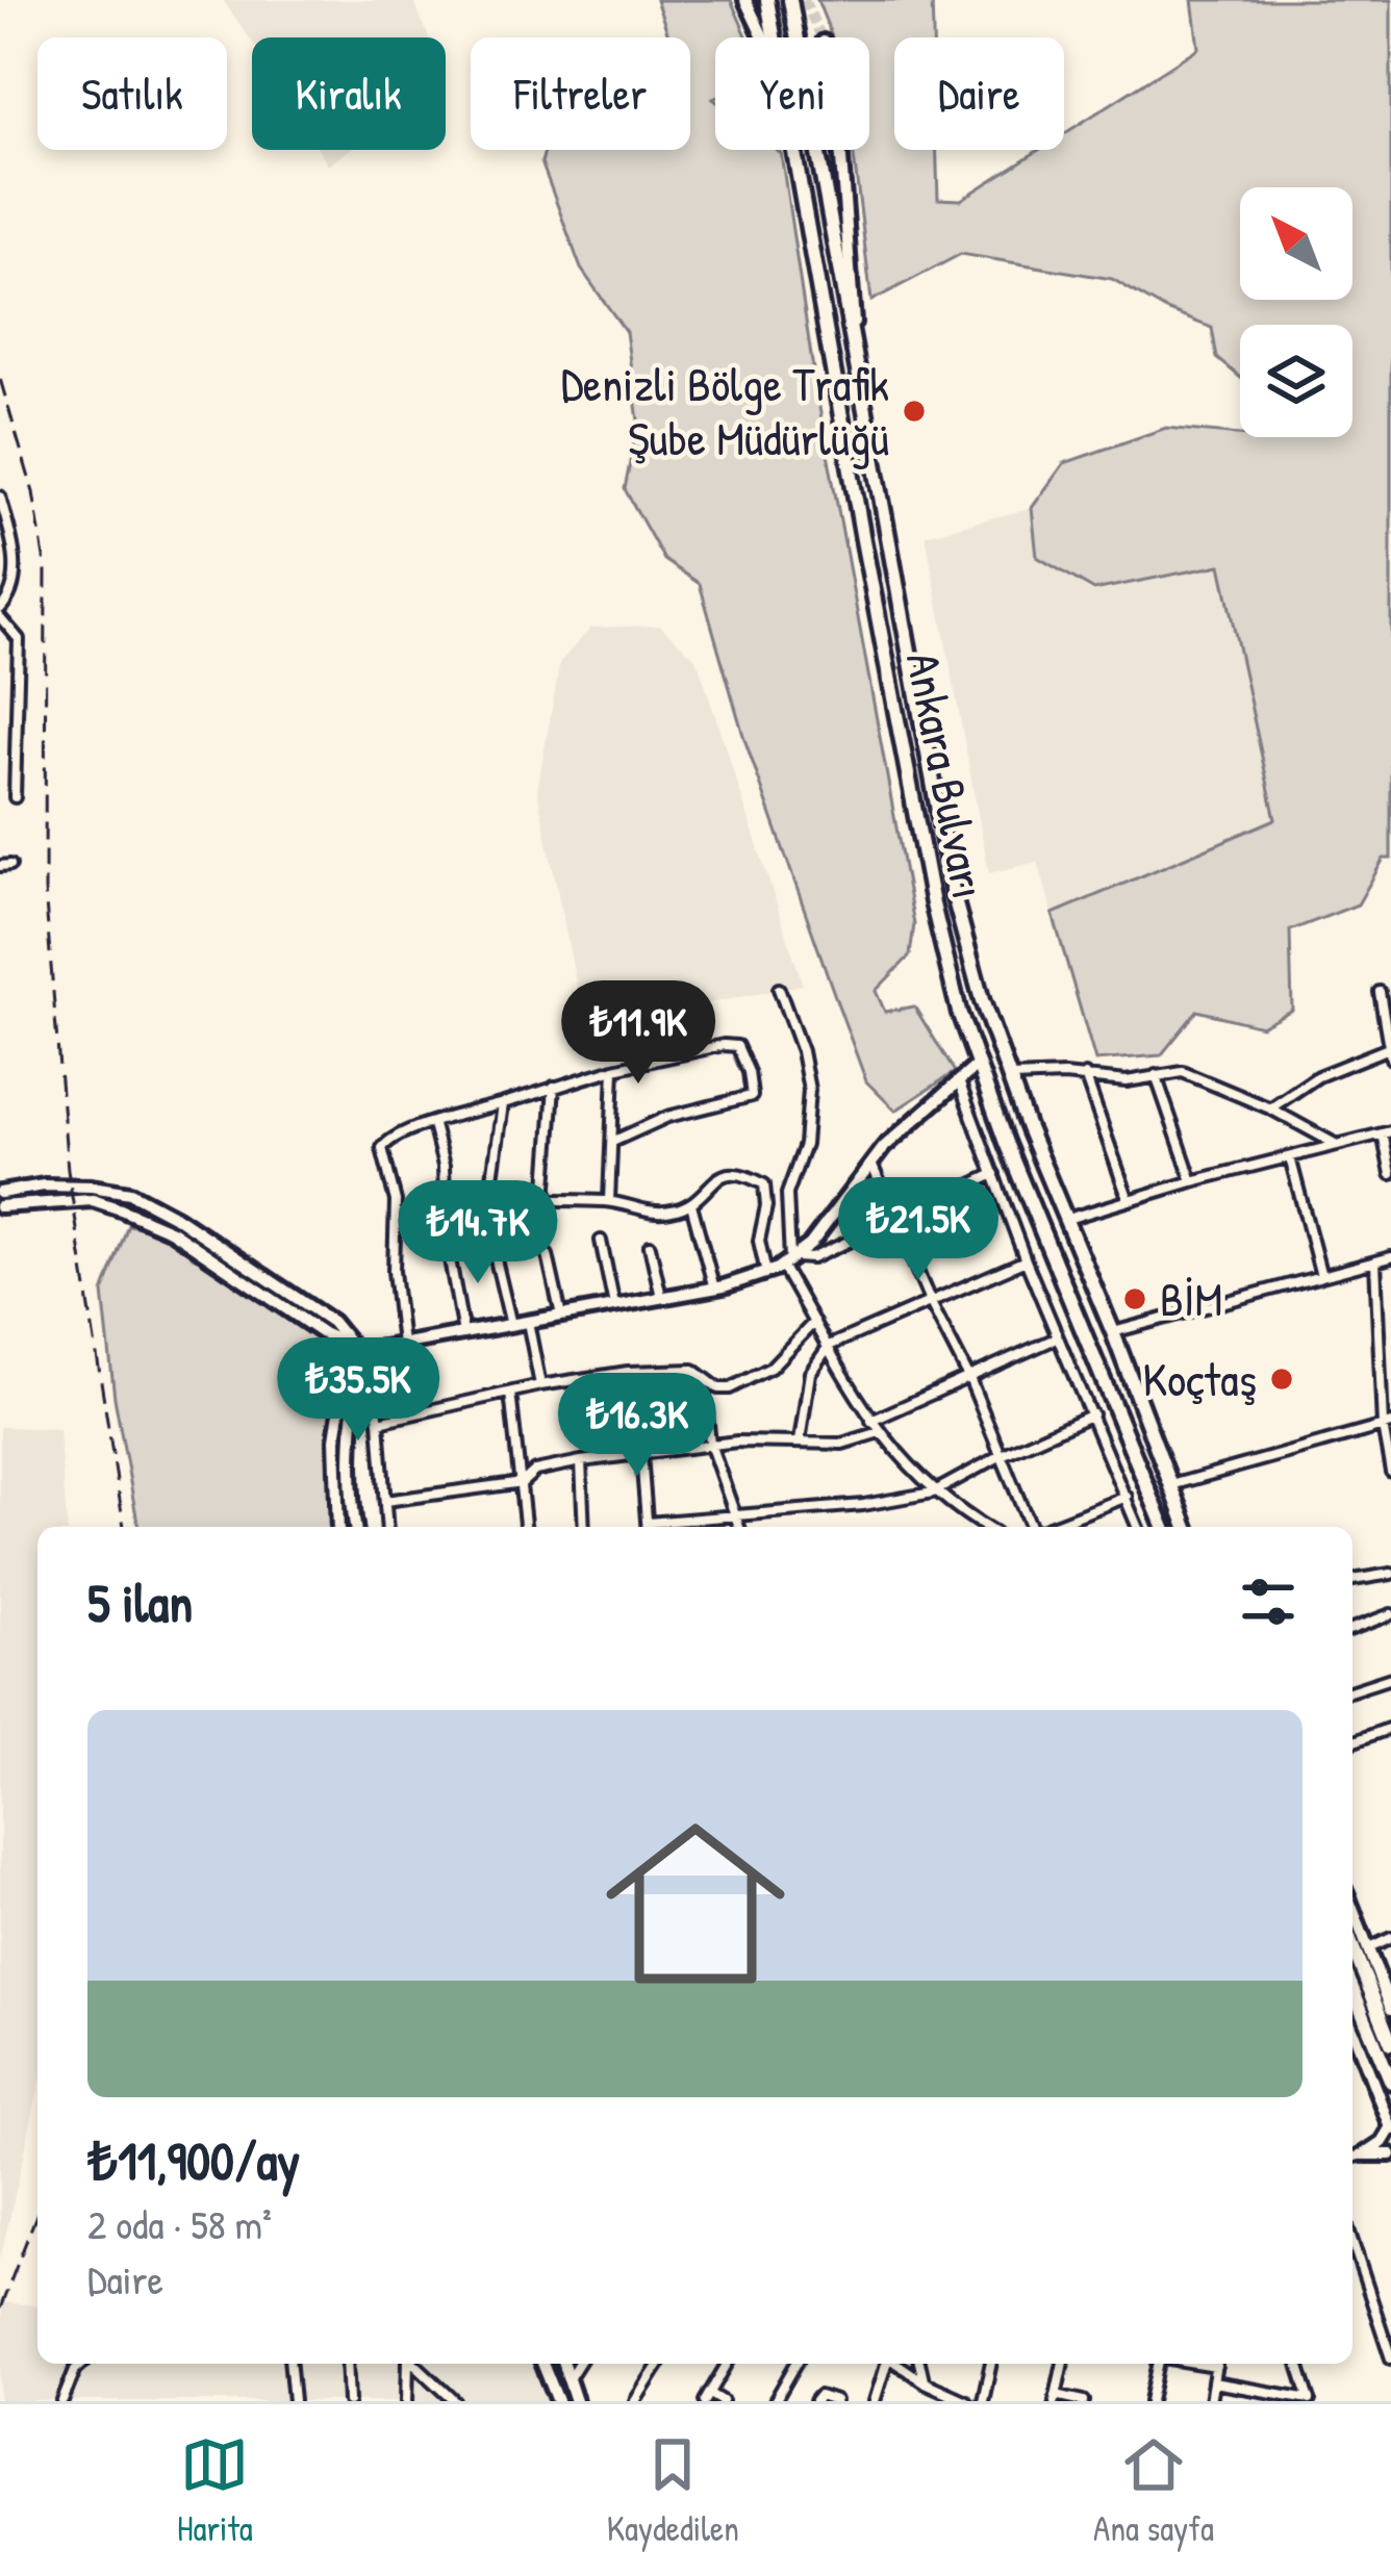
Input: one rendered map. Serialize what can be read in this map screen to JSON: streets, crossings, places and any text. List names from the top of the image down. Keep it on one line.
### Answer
{"streets":{"main road":["Ankara Bulvarı"]},"places":["Denizli Bölge Trafik Şube Müdürlüğü","BİM","Koçtaş"],"north":"top left","page":{"chip":["Satılık","Kiralık","Filtreler","Yeni","Daire"],"price":["₺11.9K","₺21.5K","₺14.7K","₺35.5K","₺16.3K"],"heading":"5 ilan","list":[{"name":"₺11,900/ay","note":"2 oda · 58 m² · Daire"}],"tabs":["Harita","Kaydedilen","Ana sayfa"]}}
